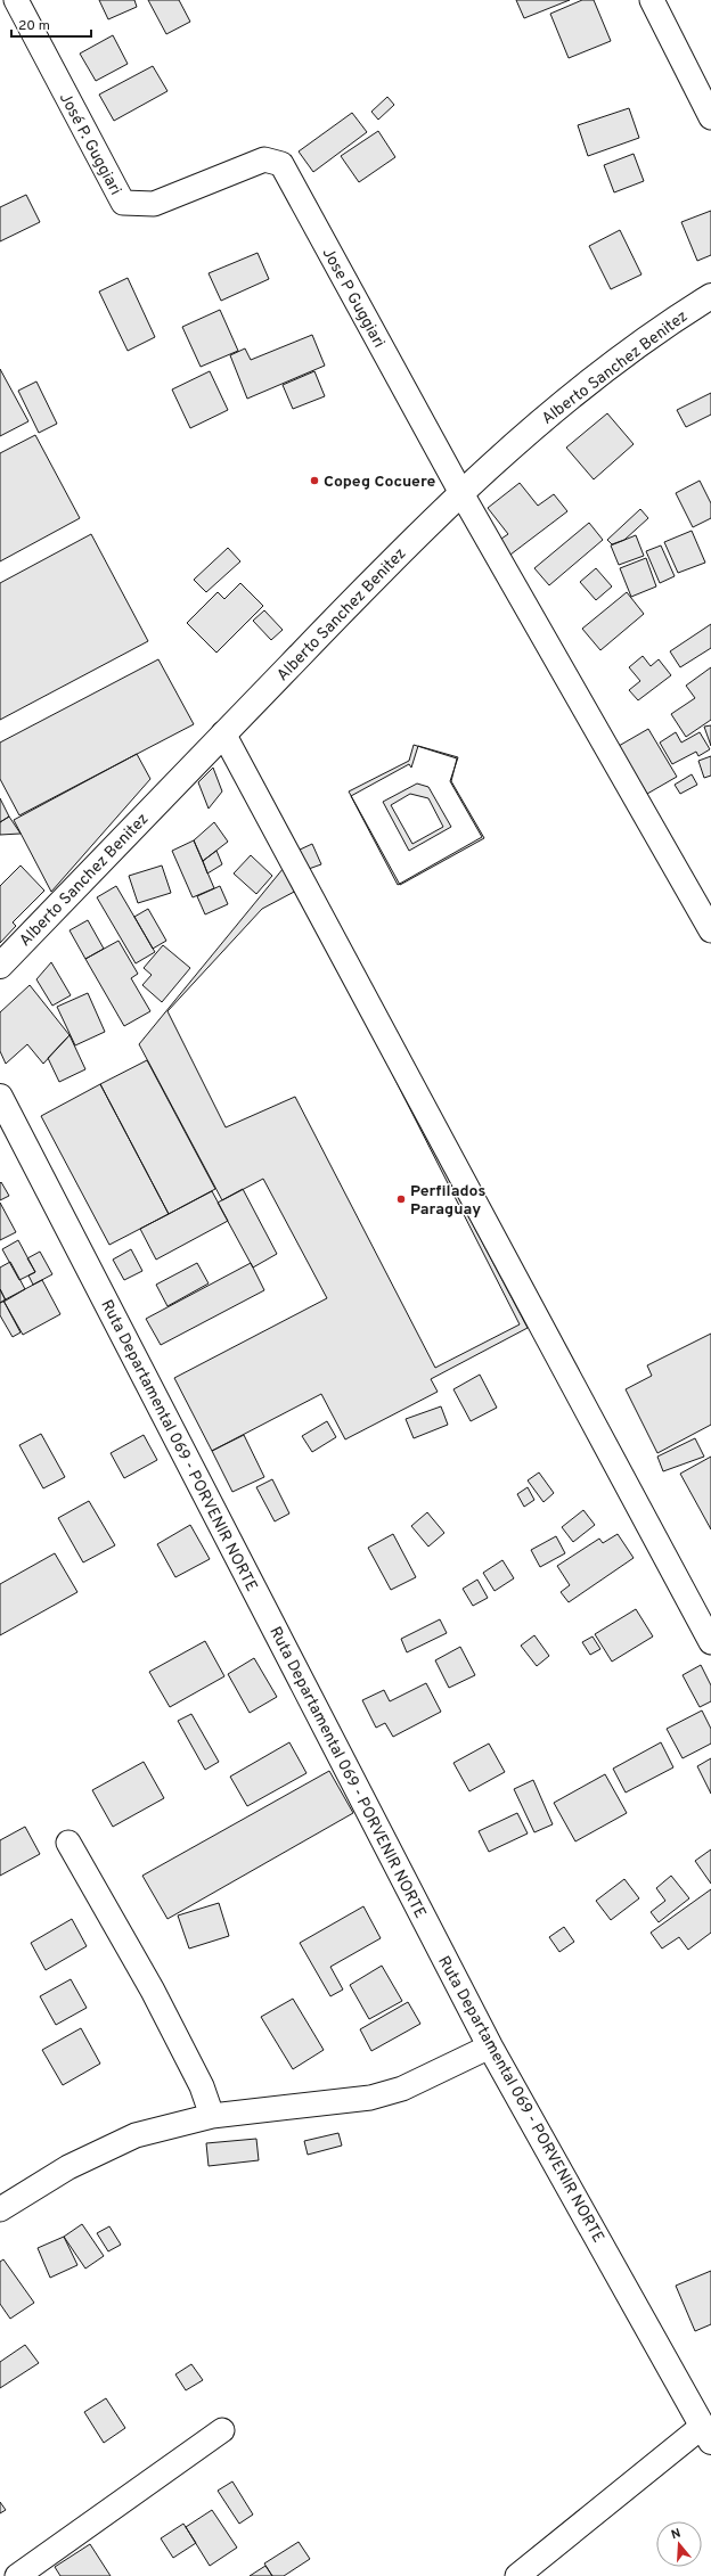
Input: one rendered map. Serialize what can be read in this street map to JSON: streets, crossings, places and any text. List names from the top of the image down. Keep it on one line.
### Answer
{"streets":{"main road":["Alberto Sanchez Benitez","Ruta Departamental 069 - PORVENIR NORTE"],"street":["José P. Guggiari","Jose P Guggiari"]},"crossings":[["José P. Guggiari","Jose P Guggiari"],["Jose P Guggiari","Alberto Sanchez Benitez"]],"places":["Copeg Cocuere","Perfilados Paraguay"],"scale_bar":"20 m","north":"top"}
